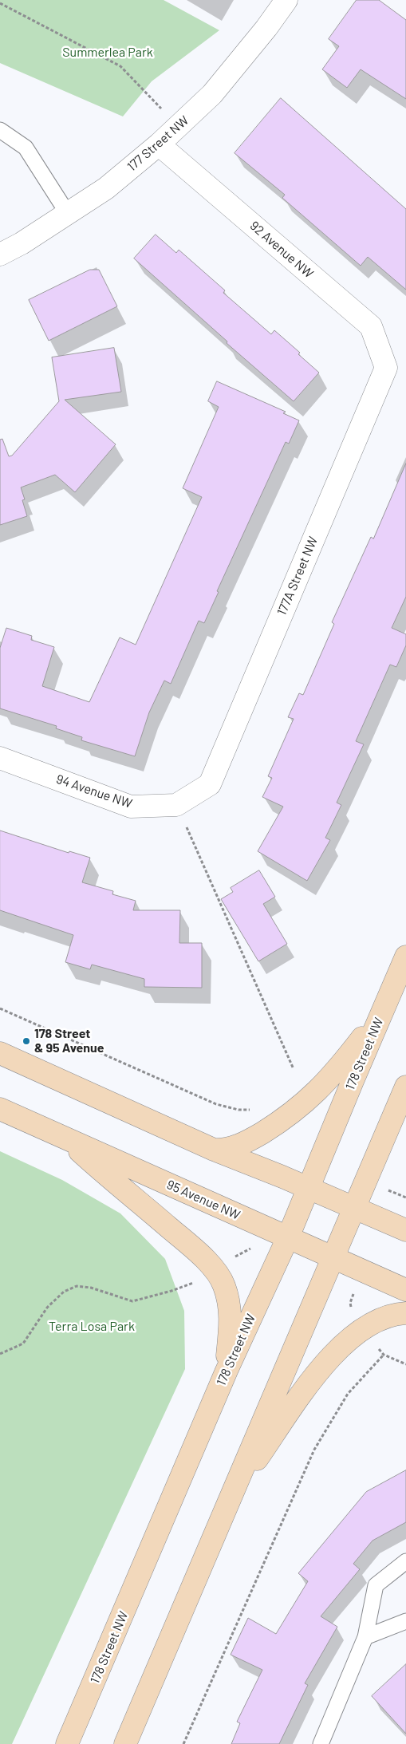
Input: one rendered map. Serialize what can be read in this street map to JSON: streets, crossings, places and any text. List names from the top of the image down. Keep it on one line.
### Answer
{"streets":{"main road":["178 Street NW","95 Avenue NW"],"street":["177 Street NW","92 Avenue NW","177A Street NW","94 Avenue NW"]},"crossings":[["177 Street NW","92 Avenue NW"],["92 Avenue NW","177A Street NW"],["177A Street NW","94 Avenue NW"],["178 Street NW","95 Avenue NW"]],"parks":["Summerlea Park","Terra Losa Park"],"places":["178 Street & 95 Avenue"]}
